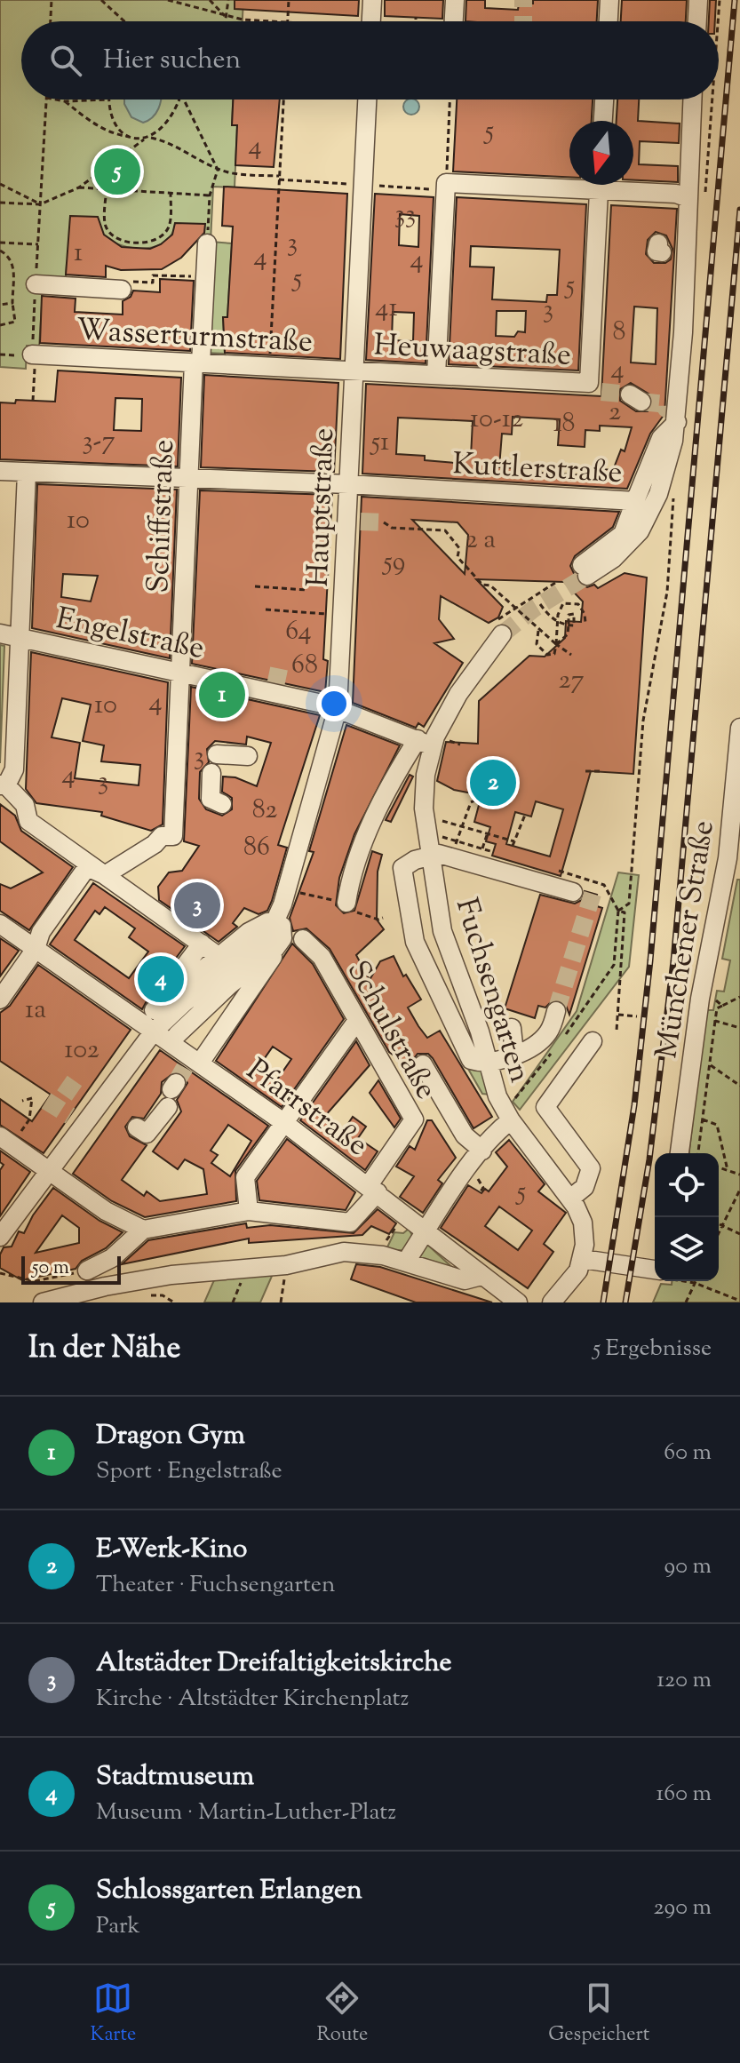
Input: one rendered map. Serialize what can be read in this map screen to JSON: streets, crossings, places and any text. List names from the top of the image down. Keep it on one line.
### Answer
{"streets":{"street":["Wasserturmstraße","Heuwaagstraße","Kuttlerstraße","Hauptstraße","Schiffstraße","Engelstraße","Münchener Straße","Fuchsengarten","Schulstraße","Pfarrstraße"]},"crossings":[["Wasserturmstraße","Heuwaagstraße"],["Wasserturmstraße","Hauptstraße"],["Wasserturmstraße","Schiffstraße"],["Heuwaagstraße","Hauptstraße"],["Kuttlerstraße","Hauptstraße"],["Kuttlerstraße","Schiffstraße"],["Hauptstraße","Engelstraße"],["Schiffstraße","Engelstraße"],["Engelstraße","Fuchsengarten"],["Fuchsengarten","Pfarrstraße"],["Schulstraße","Pfarrstraße"]],"house_numbers":["5","4","33","3","1","4","4","5","5","41","3","8","4","2","10-12","18","3-7","51","10","2 a","59","64","68","27","4","10","3","4","3","82","86","1a","102","5"],"scale_bar":"50 m","north":"bottom","page":{"search":"Hier suchen","pins":["5","1","2","3","4"],"scale":"50 m","heading":["In der Nähe","5 Ergebnisse"],"list":[{"mark":"1","name":"Dragon Gym","note":"Sport · Engelstraße","value":"60 m"},{"mark":"2","name":"E-Werk-Kino","note":"Theater · Fuchsengarten","value":"90 m"},{"mark":"3","name":"Altstädter Dreifaltigkeitskirche","note":"Kirche · Altstädter Kirchenplatz","value":"120 m"},{"mark":"4","name":"Stadtmuseum","note":"Museum · Martin-Luther-Platz","value":"160 m"},{"mark":"5","name":"Schlossgarten Erlangen","note":"Park","value":"290 m"}],"nav":["Karte","Route","Gespeichert"]}}
